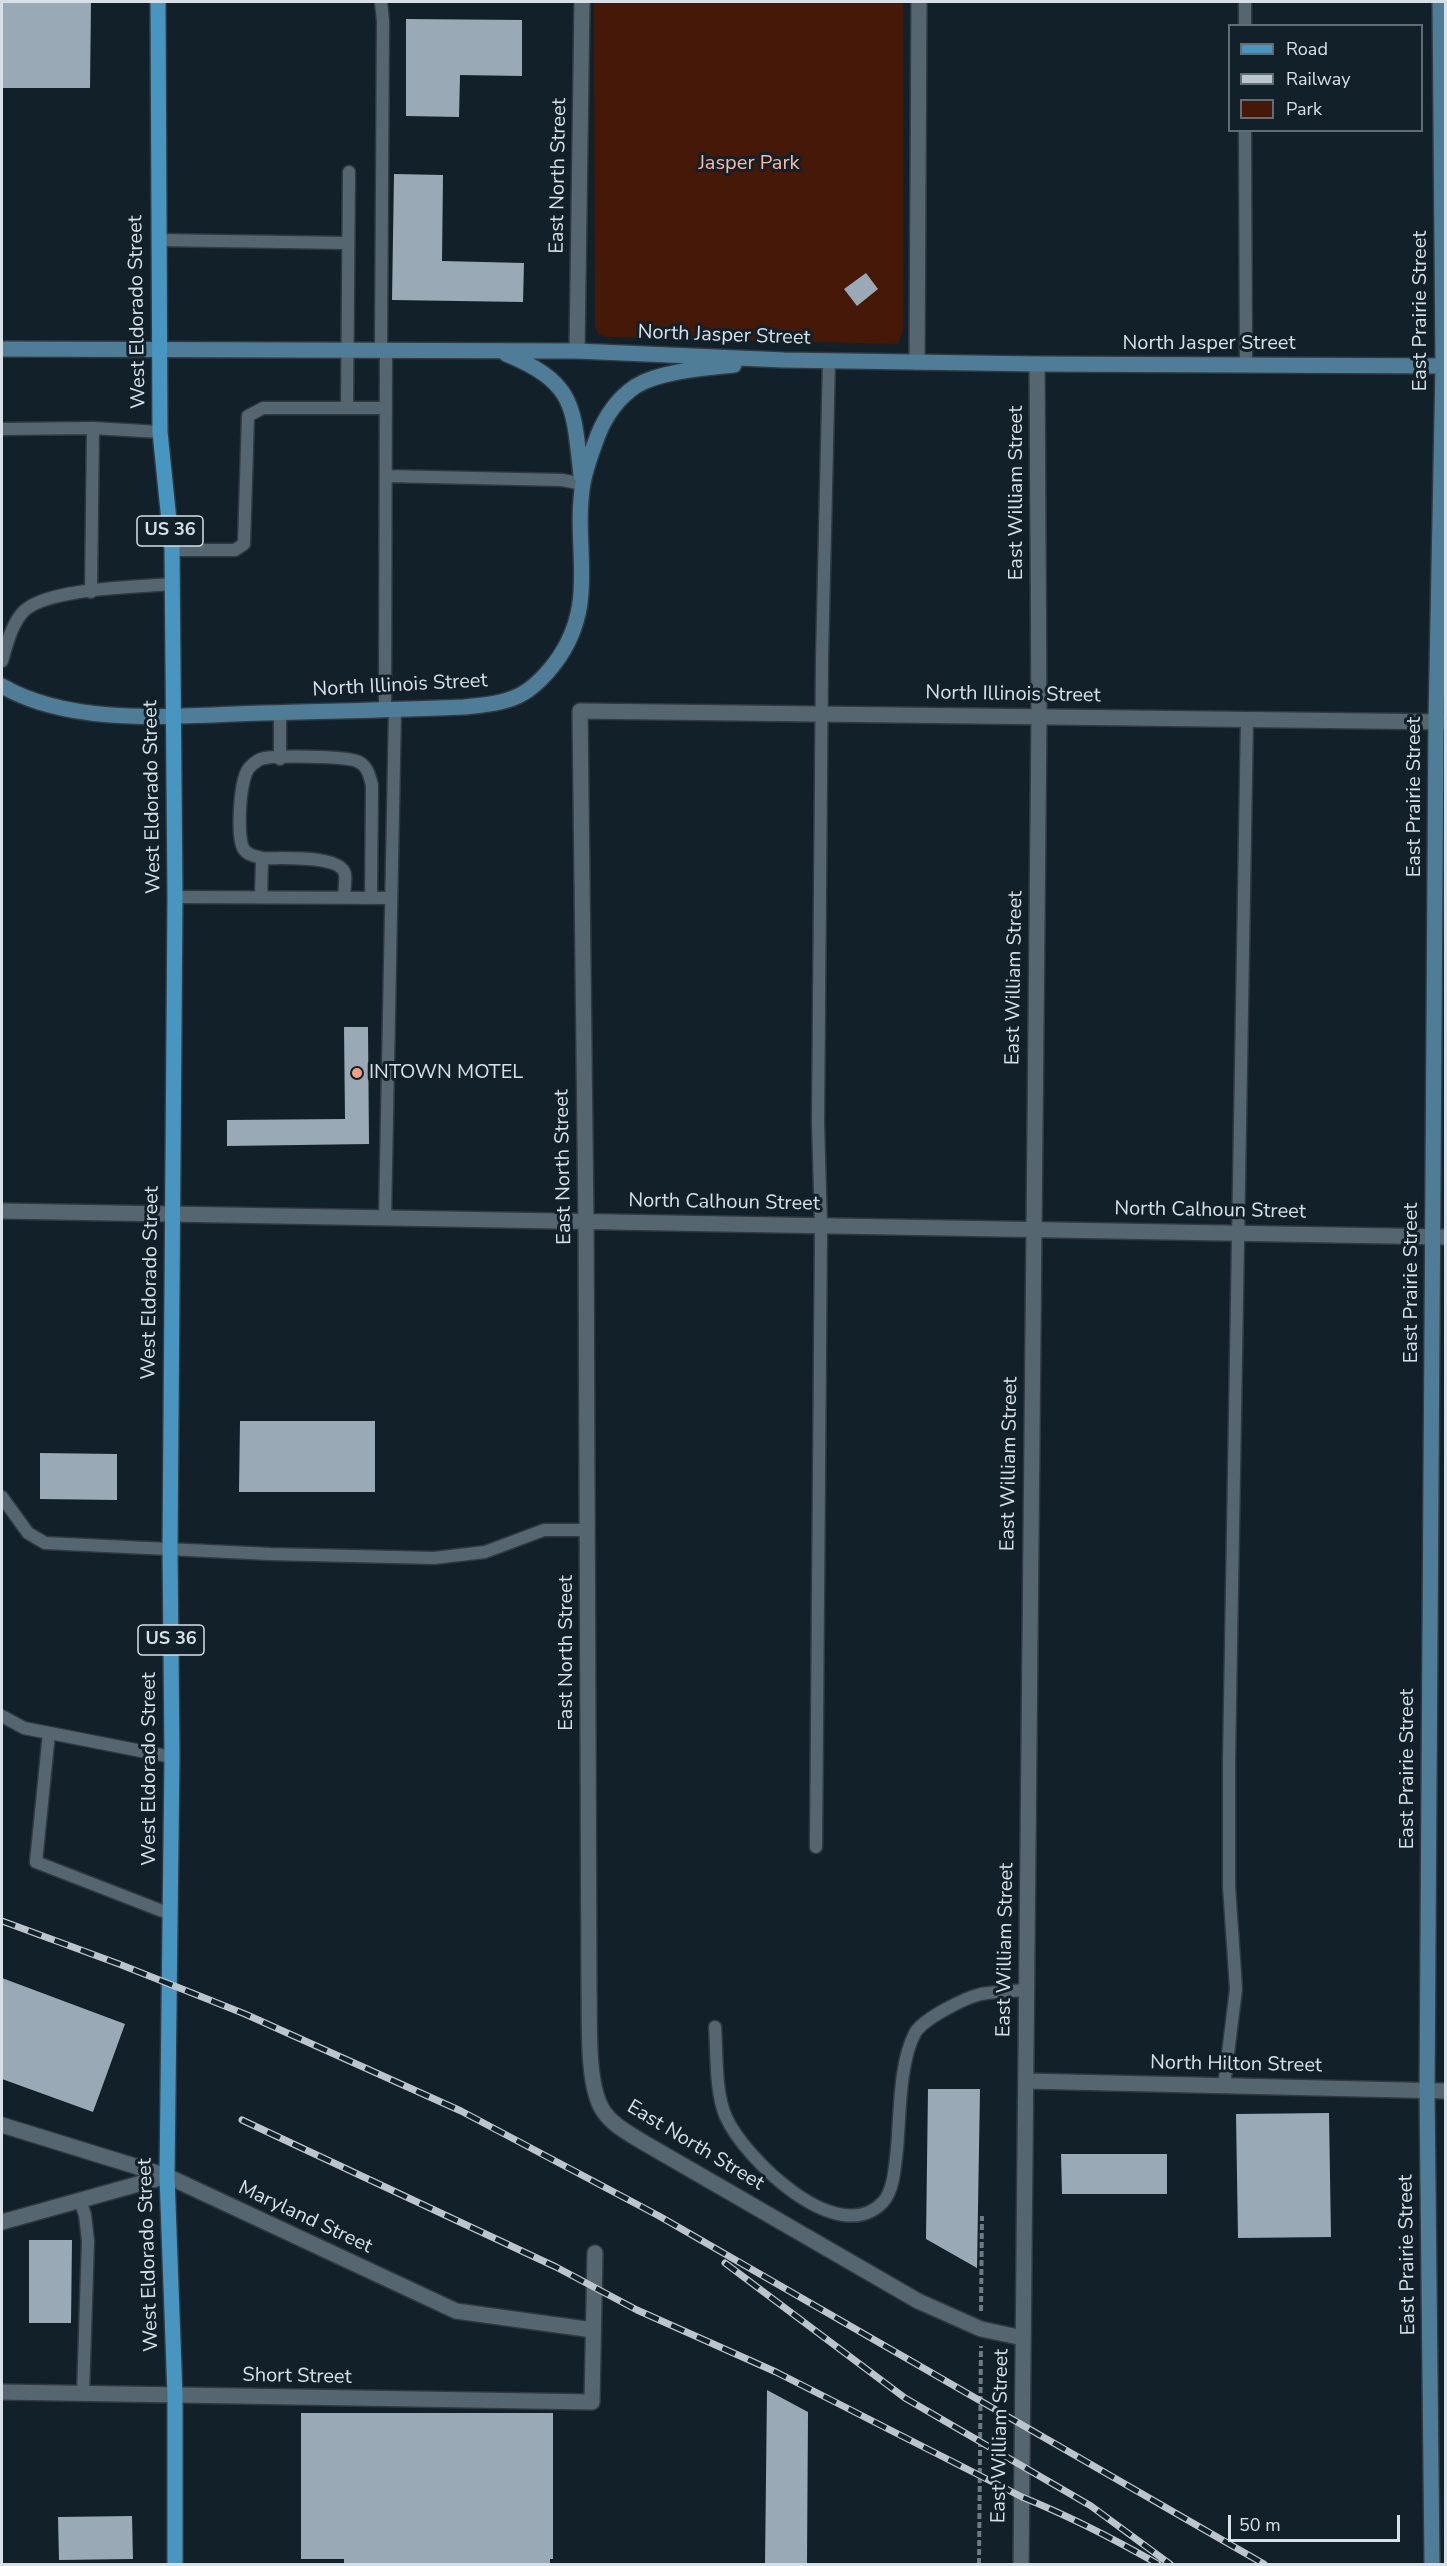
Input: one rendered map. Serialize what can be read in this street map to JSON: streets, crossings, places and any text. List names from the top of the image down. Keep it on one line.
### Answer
{"streets":{"main road":["West Eldorado Street","US 36"],"street":["East North Street","East Prairie Street","North Jasper Street","East William Street","North Illinois Street","North Calhoun Street","North Hilton Street","Maryland Street","Short Street"]},"crossings":[["East North Street","North Jasper Street"],["East North Street","East William Street"],["East North Street","North Illinois Street"],["East North Street","North Calhoun Street"],["East Prairie Street","North Jasper Street"],["East Prairie Street","North Illinois Street"],["East Prairie Street","North Calhoun Street"],["East Prairie Street","North Hilton Street"],["West Eldorado Street","North Jasper Street"],["West Eldorado Street","North Illinois Street"],["West Eldorado Street","North Calhoun Street"],["West Eldorado Street","Maryland Street"],["West Eldorado Street","Short Street"],["North Jasper Street","East William Street"],["North Jasper Street","North Illinois Street"],["East William Street","North Illinois Street"],["East William Street","North Calhoun Street"],["East William Street","North Hilton Street"],["Maryland Street","Short Street"]],"parks":["Jasper Park"],"places":["INTOWN MOTEL"],"legend":["Road","Railway","Park"],"scale_bar":"50 m"}
